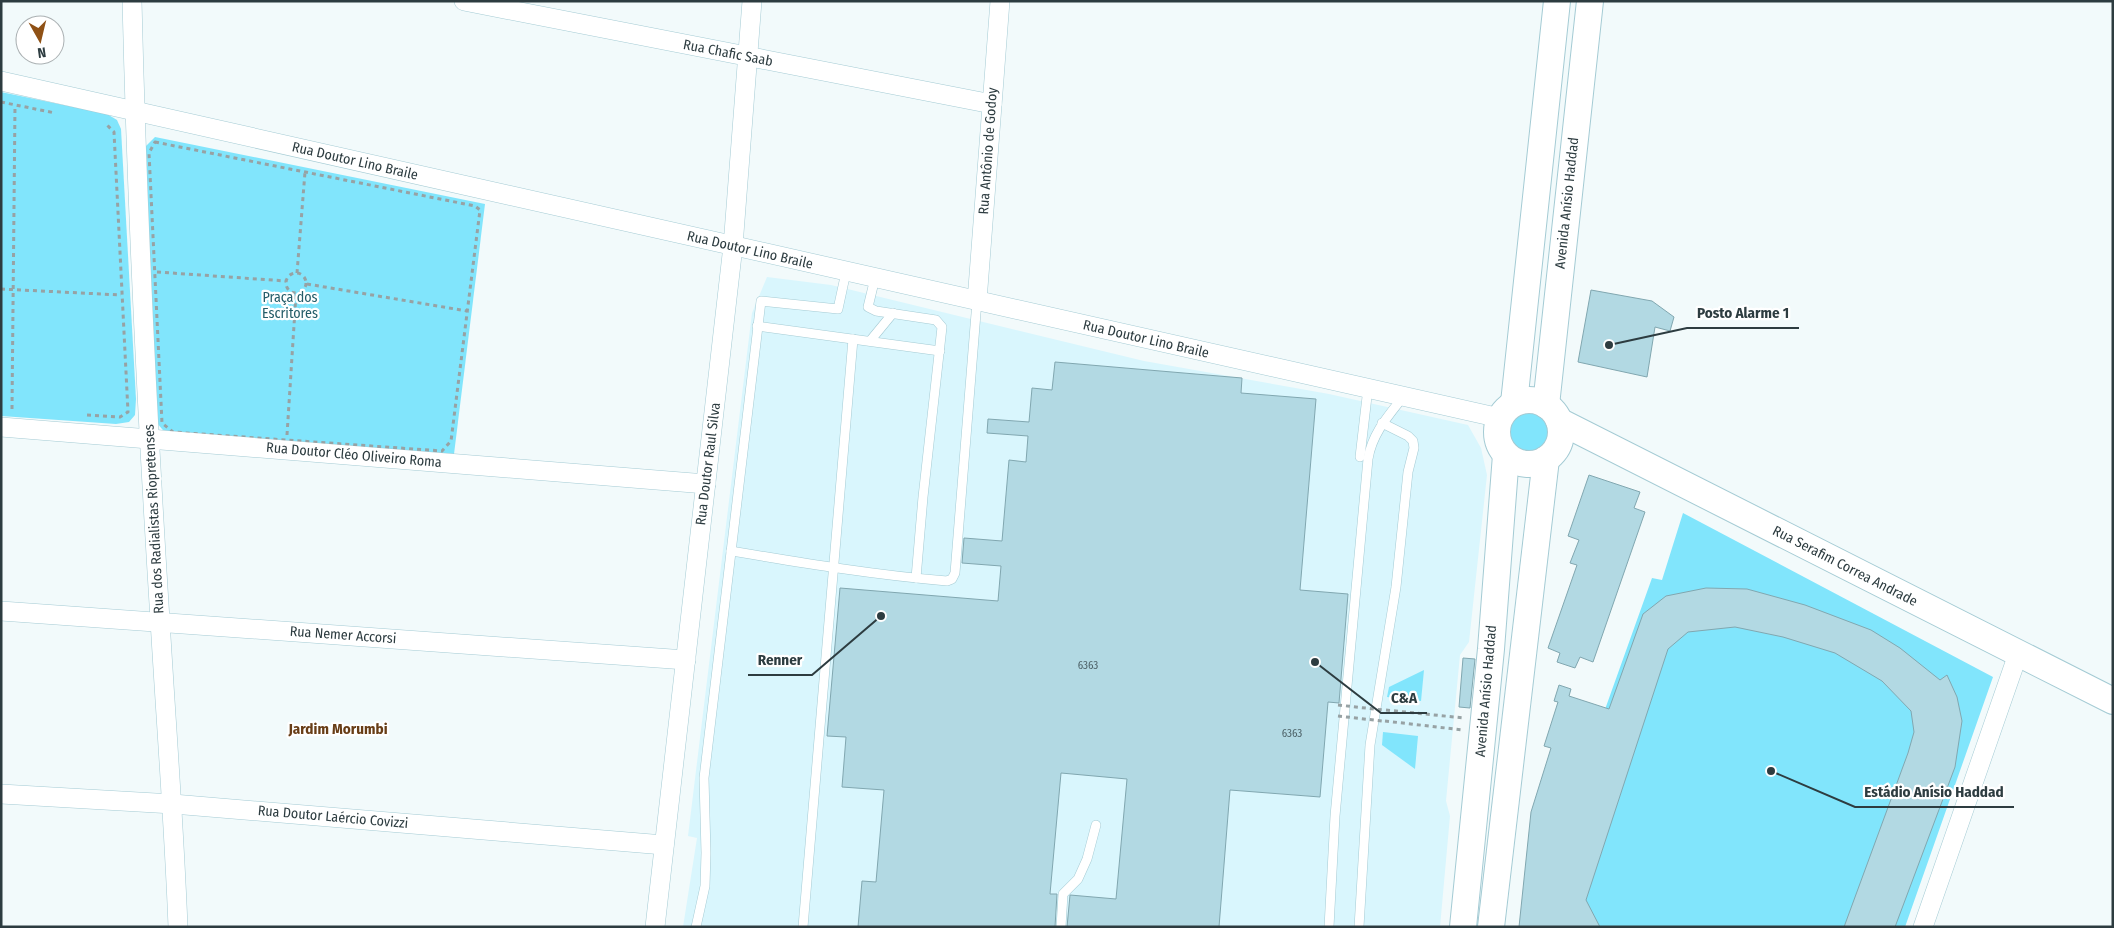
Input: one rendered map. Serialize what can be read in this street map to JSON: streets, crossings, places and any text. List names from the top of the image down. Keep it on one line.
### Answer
{"streets":{"main road":["Avenida Anísio Haddad","Rua Serafim Correa Andrade"],"street":["Rua Chafic Saab","Rua Antônio de Godoy","Rua Doutor Lino Braile","Rua Doutor Cléo Oliveiro Roma","Rua Doutor Raul Silva","Rua dos Radialistas Riopretenses","Rua Nemer Accorsi","Rua Doutor Laércio Covizzi"]},"crossings":[["Rua Chafic Saab","Rua Antônio de Godoy"],["Rua Chafic Saab","Rua Doutor Raul Silva"],["Rua Antônio de Godoy","Rua Doutor Lino Braile"],["Rua Doutor Lino Braile","Avenida Anísio Haddad"],["Rua Doutor Lino Braile","Rua Doutor Raul Silva"],["Rua Doutor Lino Braile","Rua dos Radialistas Riopretenses"],["Rua Doutor Lino Braile","Rua Serafim Correa Andrade"],["Avenida Anísio Haddad","Rua Serafim Correa Andrade"],["Rua Doutor Cléo Oliveiro Roma","Rua Doutor Raul Silva"],["Rua Doutor Cléo Oliveiro Roma","Rua dos Radialistas Riopretenses"],["Rua Doutor Raul Silva","Rua Nemer Accorsi"],["Rua Doutor Raul Silva","Rua Doutor Laércio Covizzi"],["Rua dos Radialistas Riopretenses","Rua Nemer Accorsi"],["Rua dos Radialistas Riopretenses","Rua Doutor Laércio Covizzi"]],"districts":["Jardim Morumbi"],"parks":["Praça dos Escritores"],"places":["Posto Alarme 1","Renner","C&A","Estádio Anísio Haddad"],"house_numbers":["6363","6363"],"north":"bottom"}
